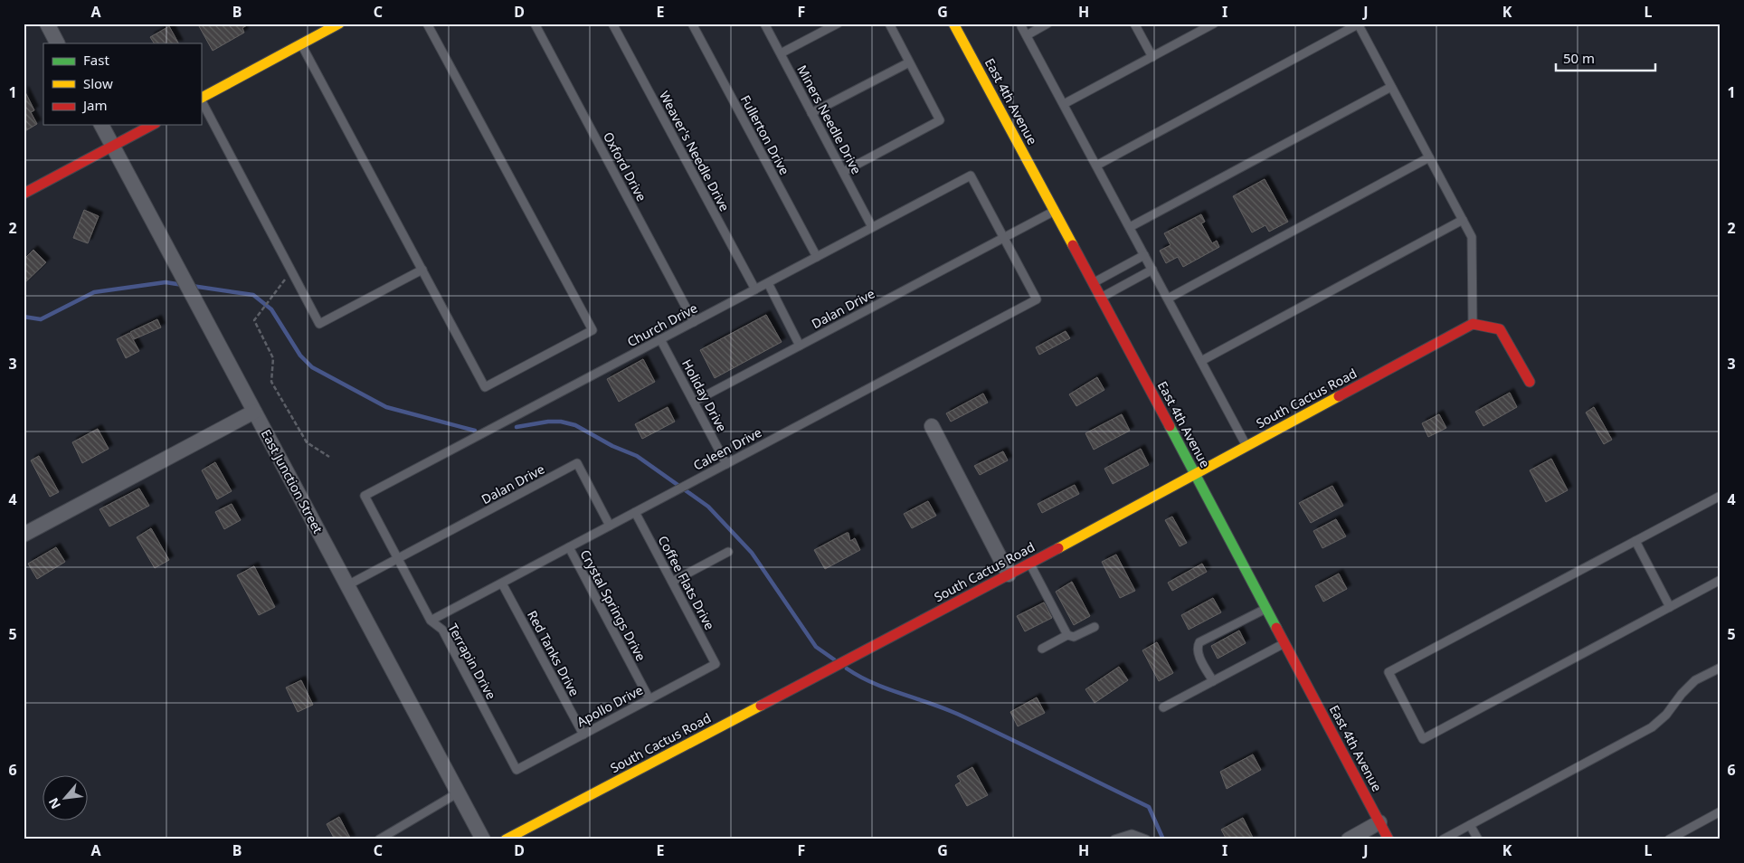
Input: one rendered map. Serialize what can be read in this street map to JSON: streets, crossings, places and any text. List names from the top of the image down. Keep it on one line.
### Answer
{"streets":{"street":["East 4th Avenue","South Cactus Road","East Junction Street"],"lane":["Miners Needle Drive","Fullerton Drive","Weaver's Needle Drive","Oxford Drive","Dalan Drive","Church Drive","Holiday Drive","Caleen Drive","Coffee Flats Drive","Crystal Springs Drive","Red Tanks Drive","Terrapin Drive","Apollo Drive"]},"crossings":[["East 4th Avenue","Dalan Drive"],["East 4th Avenue","South Cactus Road"],["Miners Needle Drive","Church Drive"],["Fullerton Drive","Church Drive"],["Weaver's Needle Drive","Church Drive"],["Oxford Drive","Church Drive"],["Dalan Drive","Church Drive"],["Dalan Drive","Holiday Drive"],["Dalan Drive","Caleen Drive"],["Dalan Drive","Terrapin Drive"],["Church Drive","Holiday Drive"],["Church Drive","Caleen Drive"],["Church Drive","Terrapin Drive"],["Holiday Drive","Caleen Drive"],["Caleen Drive","Coffee Flats Drive"],["Caleen Drive","Crystal Springs Drive"],["Caleen Drive","Red Tanks Drive"],["Caleen Drive","Terrapin Drive"],["Coffee Flats Drive","Apollo Drive"],["Crystal Springs Drive","Apollo Drive"],["Red Tanks Drive","Apollo Drive"],["Terrapin Drive","Apollo Drive"]],"legend":["Fast","Slow","Jam"],"scale_bar":"50 m","north":"bottom left","grid":{"columns":["A","B","C","D","E","F","G","H","I","J","K","L"],"rows":["1","2","3","4","5","6"]}}
